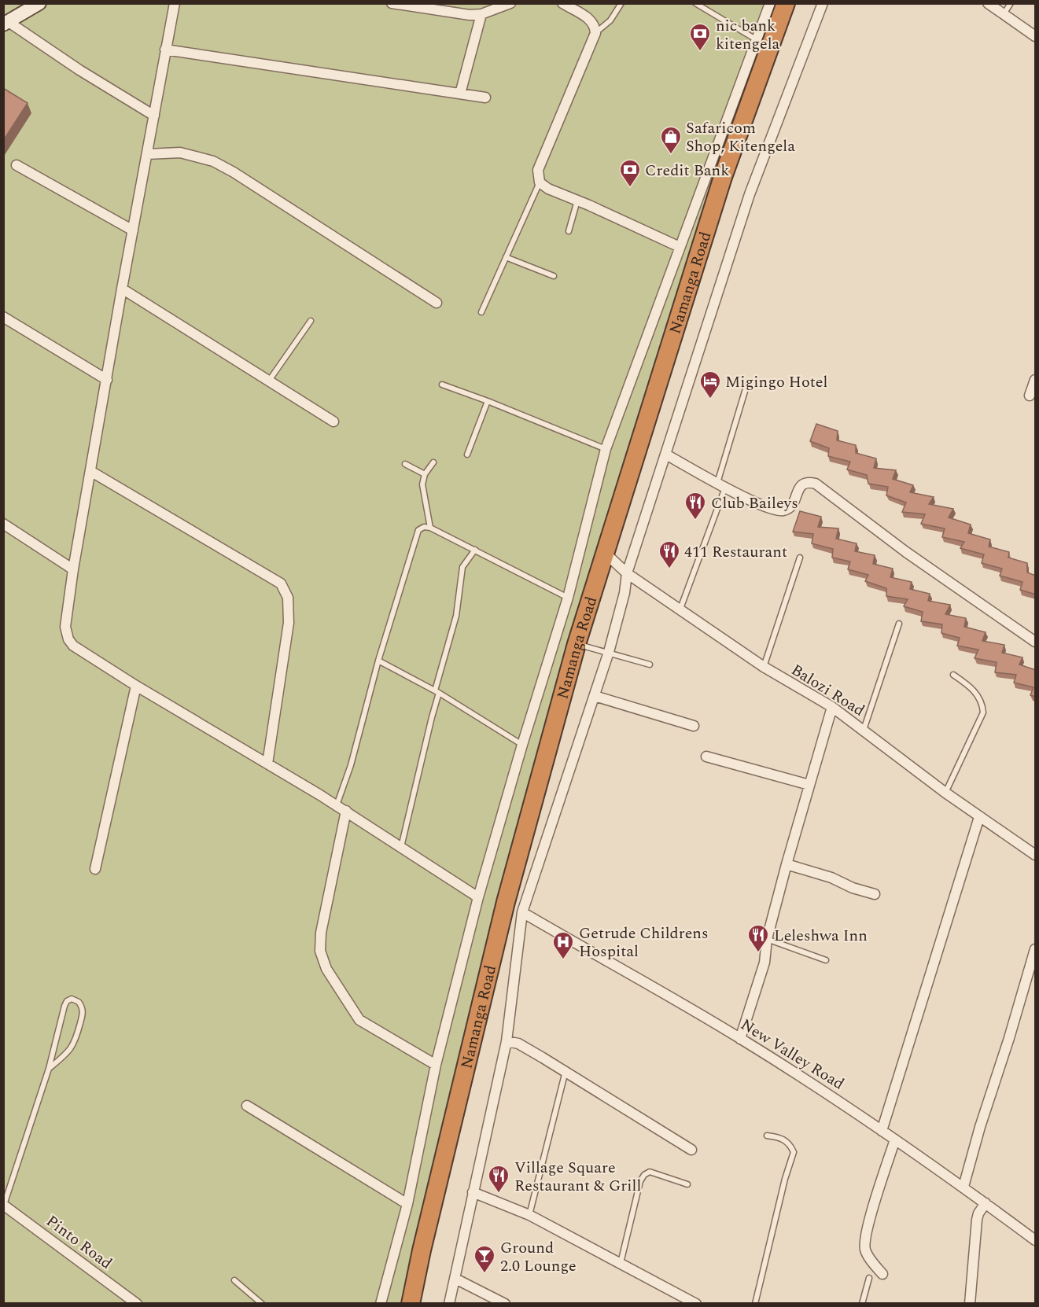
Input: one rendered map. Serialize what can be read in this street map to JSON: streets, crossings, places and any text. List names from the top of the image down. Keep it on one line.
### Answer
{"streets":{"highway":["Namanga Road"],"street":["Balozi Road","New Valley Road","Pinto Road"]},"crossings":[["Namanga Road","Balozi Road"]],"places":{"bank":["nic bank kitengela","Credit Bank"],"shop":["Safaricom Shop, Kitengela"],"hotel":["Migingo Hotel"],"restaurant":["Club Baileys","411 Restaurant","Leleshwa Inn","Village Square Restaurant & Grill"],"hospital":["Getrude Childrens Hospital"],"bar":["Ground 2.0 Lounge"]}}
